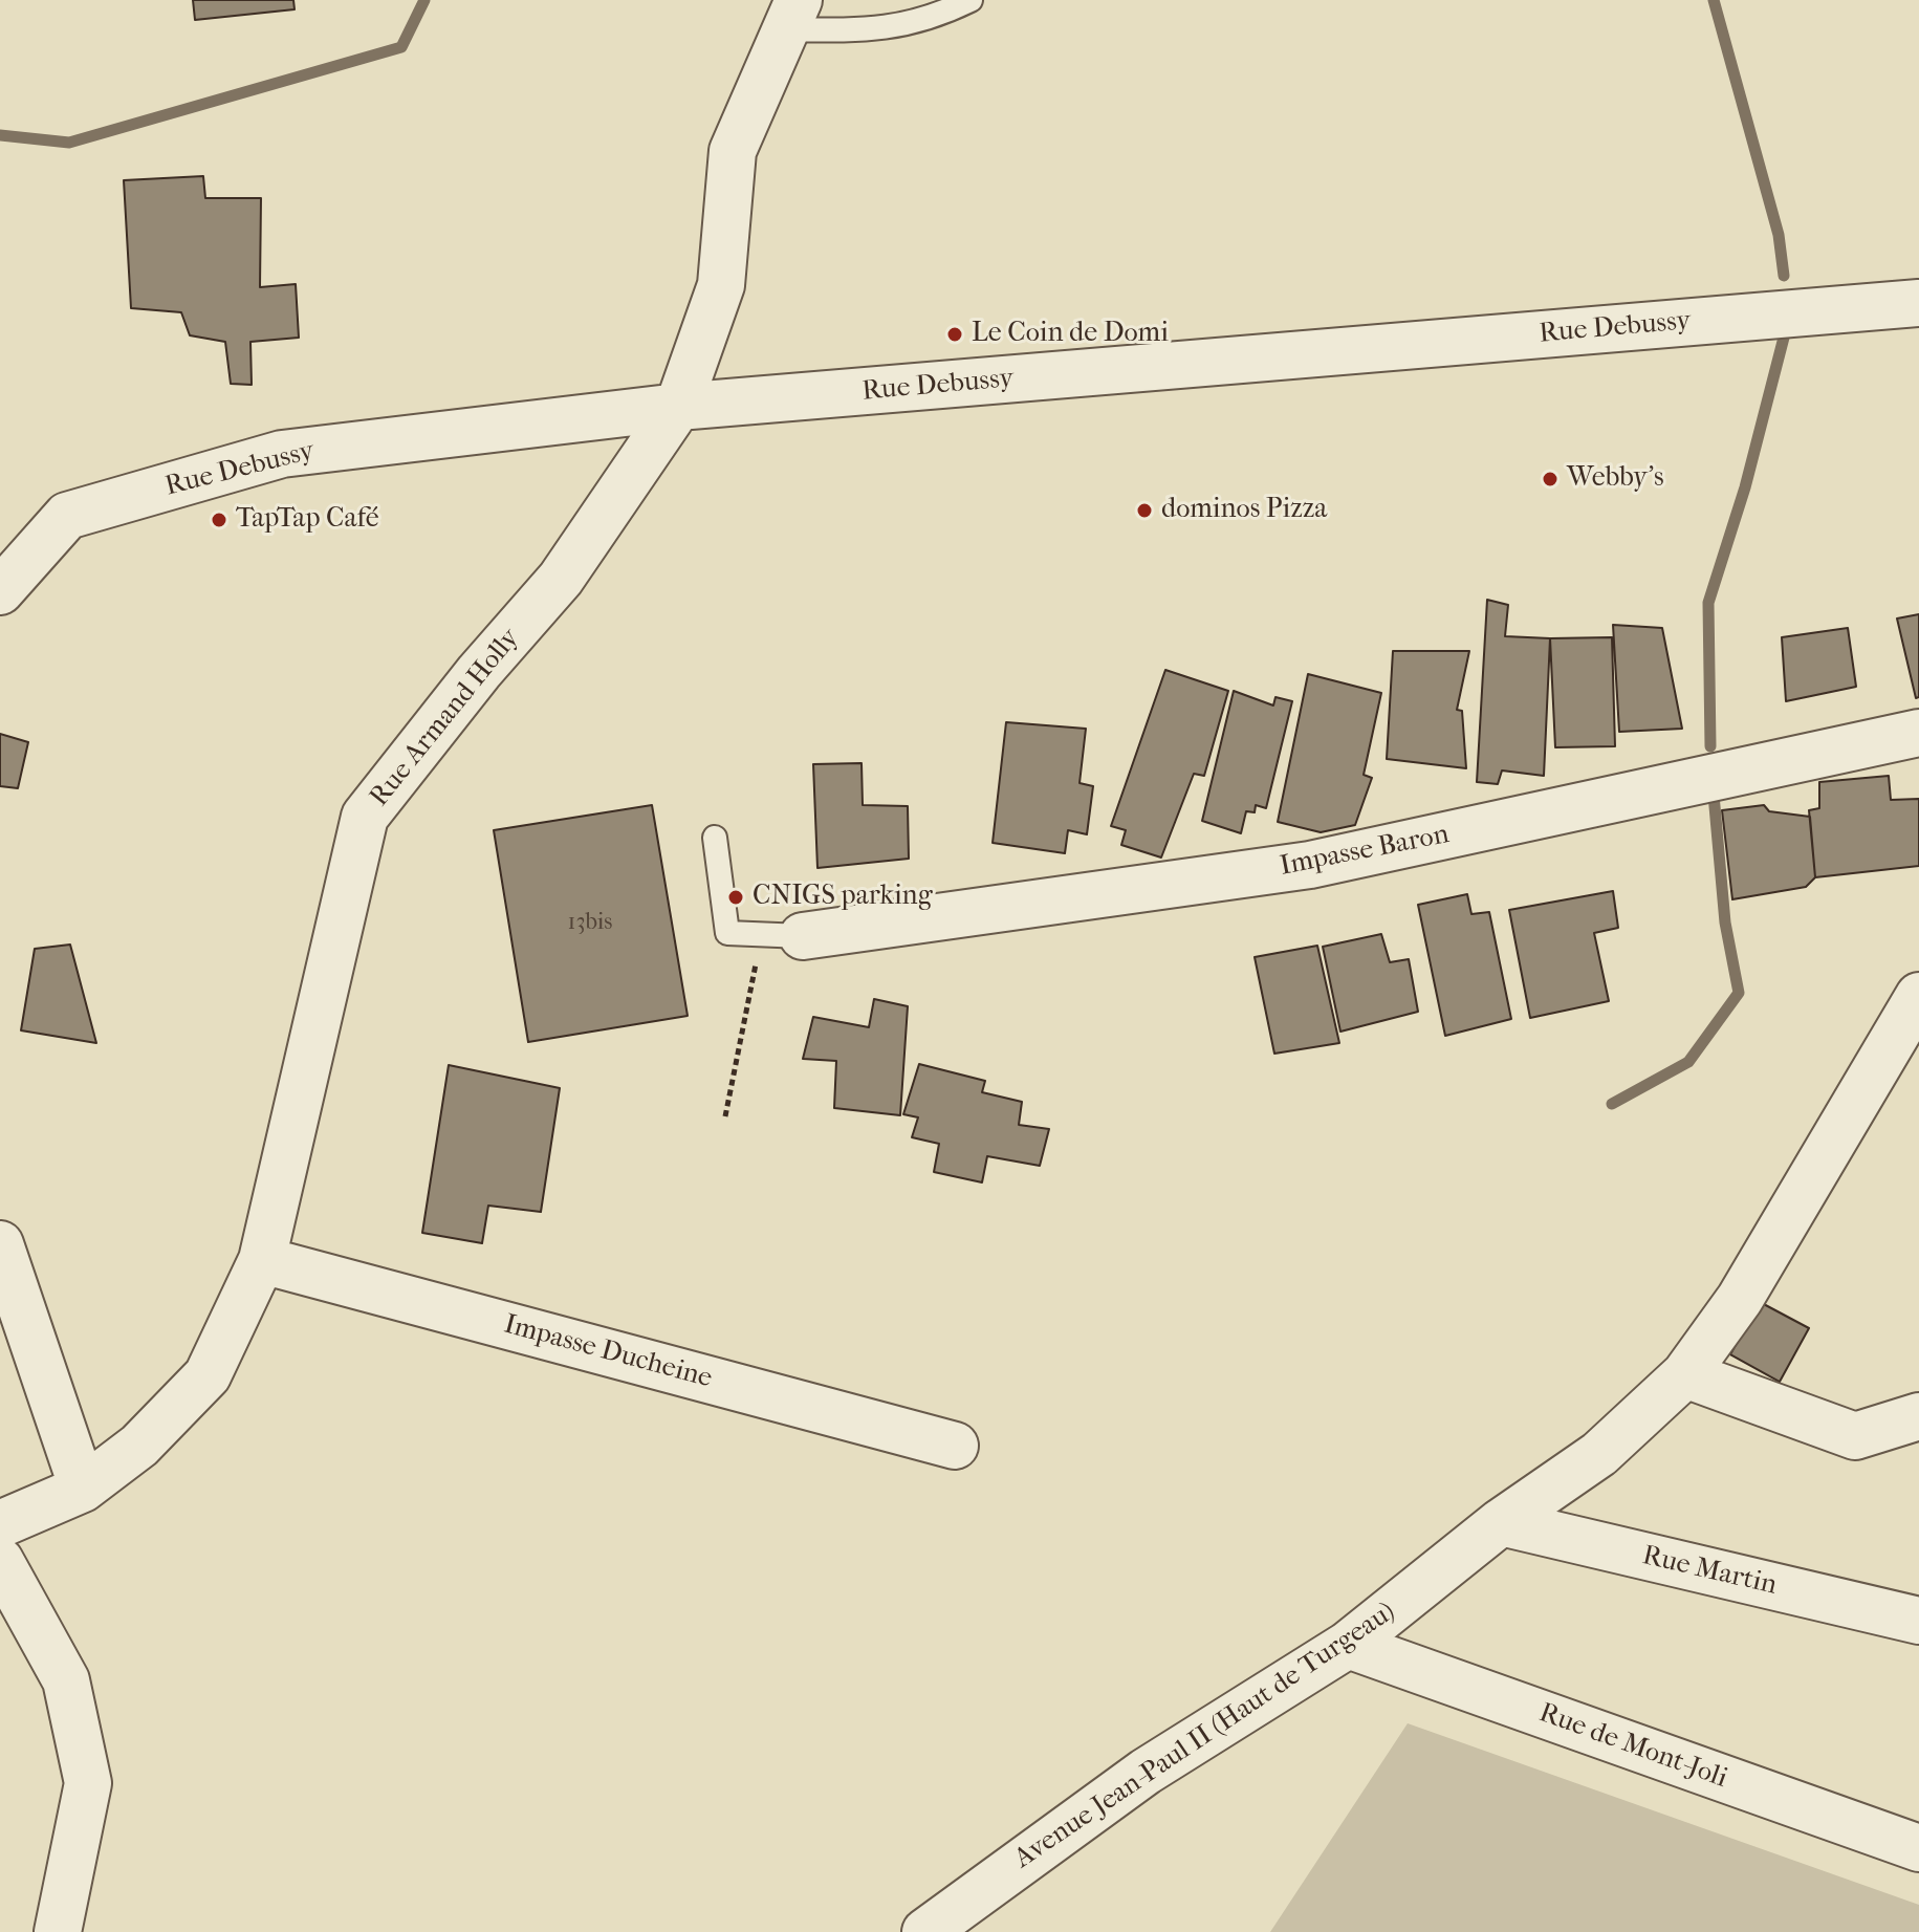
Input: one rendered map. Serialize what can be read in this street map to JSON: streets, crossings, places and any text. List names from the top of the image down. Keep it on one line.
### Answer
{"streets":{"street":["Rue Debussy","Rue Armand Holly","Impasse Baron","Impasse Ducheine","Rue Martin","Avenue Jean-Paul II (Haut de Turgeau)","Rue de Mont-Joli"]},"crossings":[["Rue Debussy","Rue Armand Holly"],["Rue Armand Holly","Impasse Ducheine"],["Rue Martin","Avenue Jean-Paul II (Haut de Turgeau)"],["Avenue Jean-Paul II (Haut de Turgeau)","Rue de Mont-Joli"]],"places":["Le Coin de Domi","Webby's","dominos Pizza","TapTap Café","CNIGS parking"],"house_numbers":["13bis"]}
